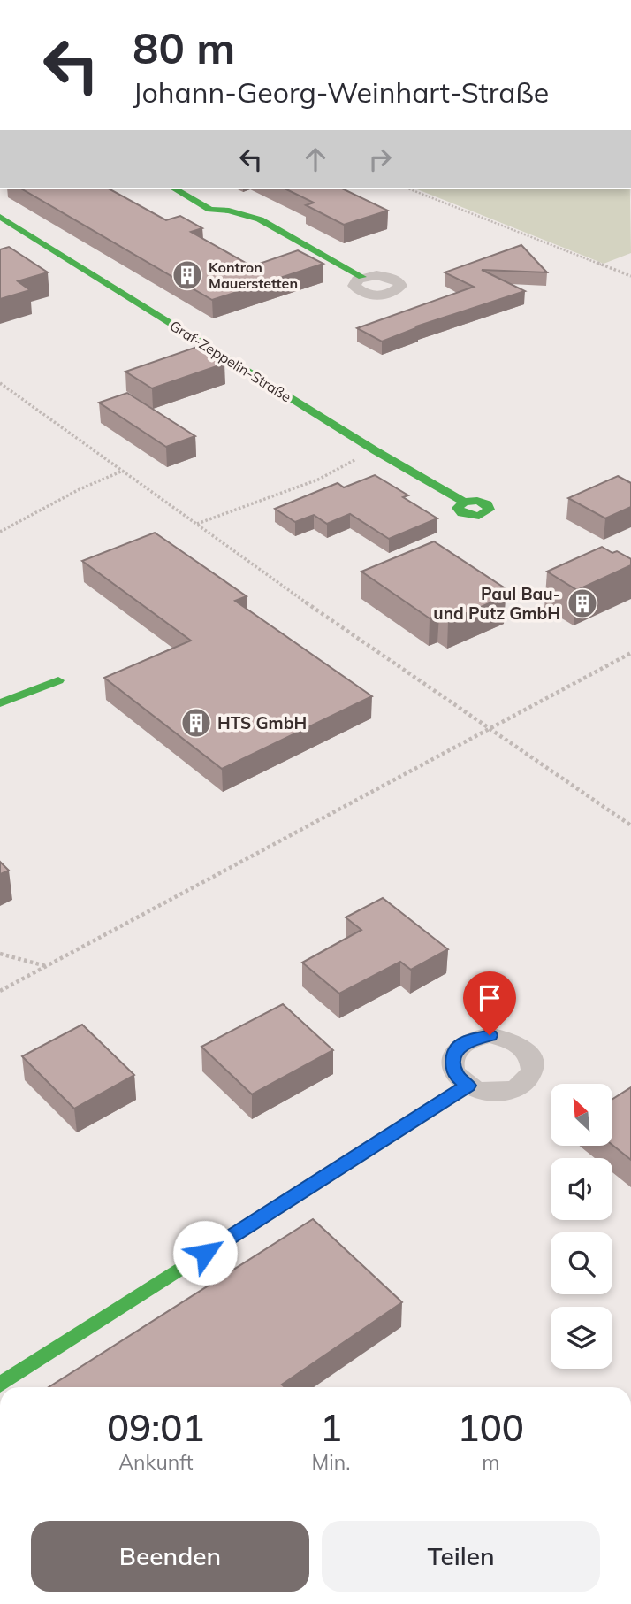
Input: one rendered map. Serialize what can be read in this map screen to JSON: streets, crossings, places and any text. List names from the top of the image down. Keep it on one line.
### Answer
{"streets":{"street":["Graf-Zeppelin-Straße"]},"places":{"building":["Kontron Mauerstetten","Paul Bau- und Putz GmbH","HTS GmbH"]},"north":"top left","page":{"turn":["80 m","Johann-Georg-Weinhart-Straße"],"eta":["09:01","Ankunft","1","Min.","100","m"],"buttons":["Beenden","Teilen"]}}
